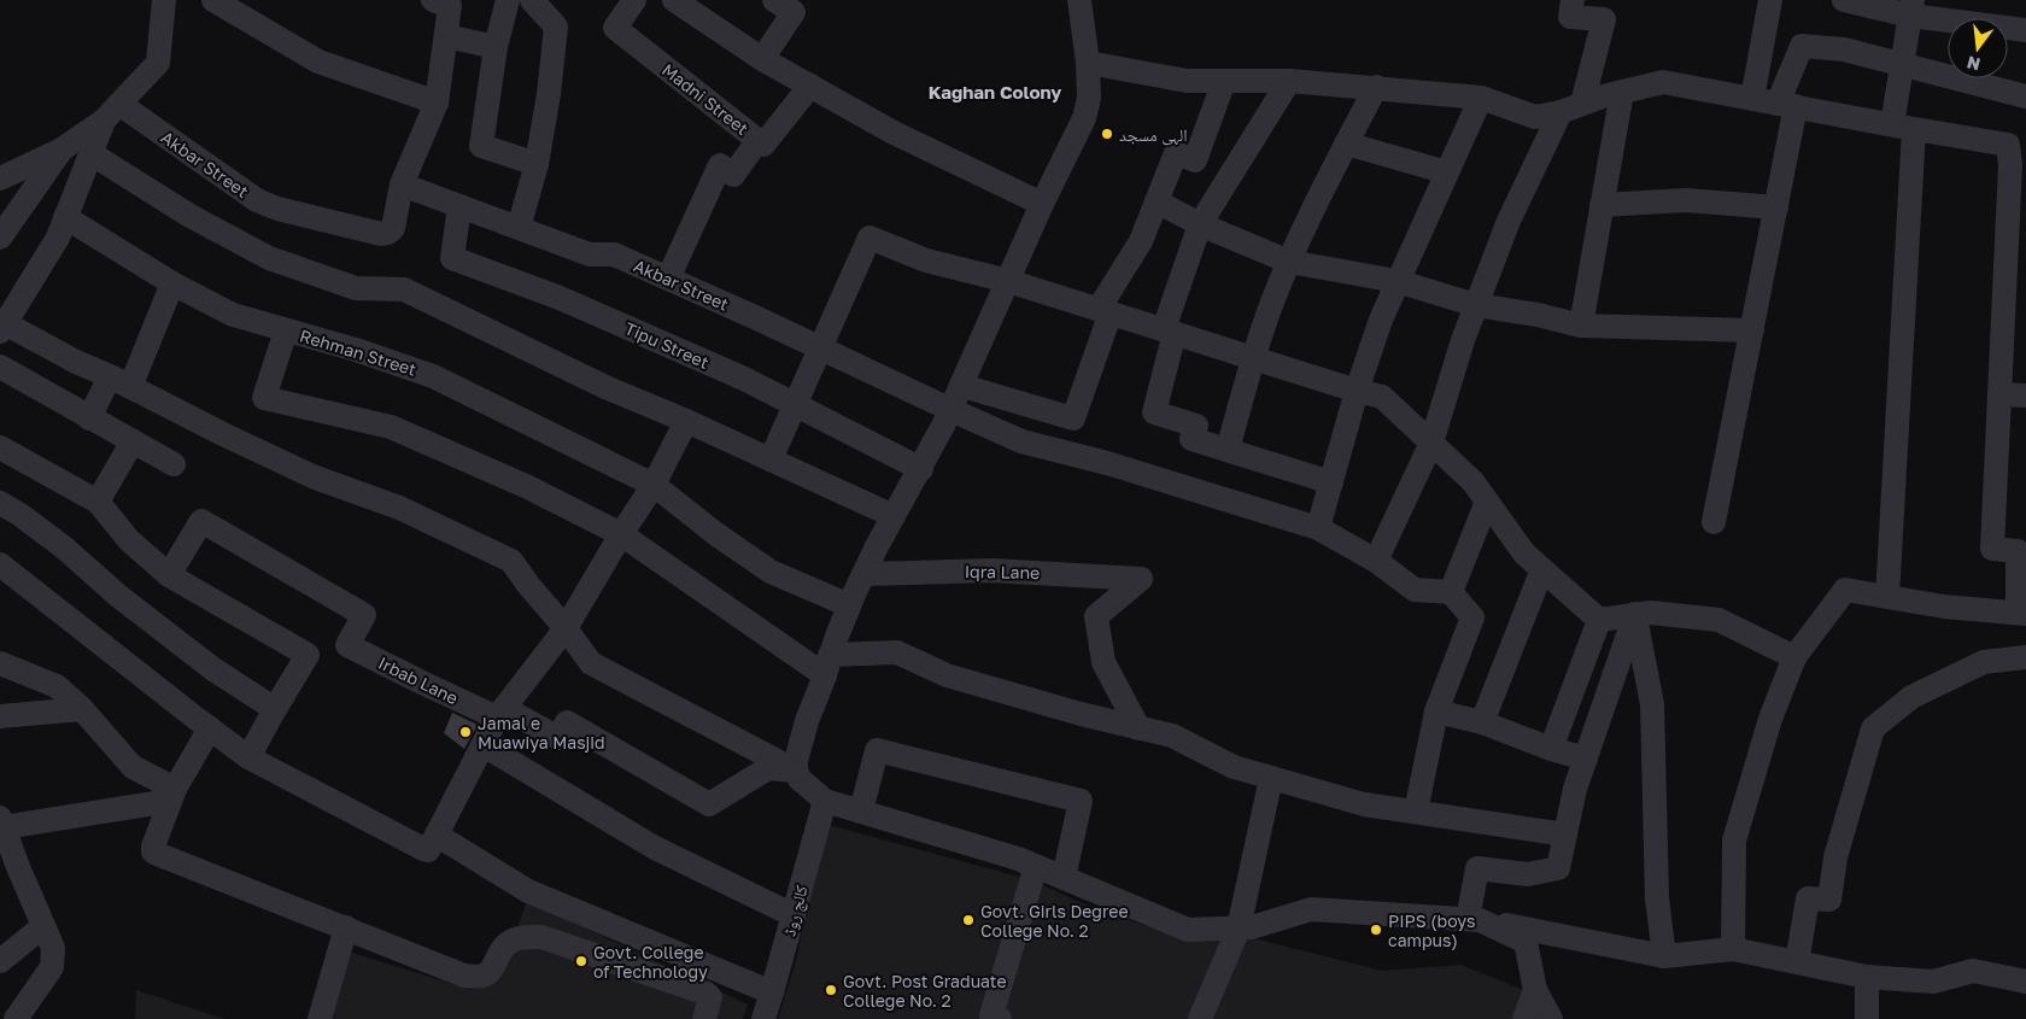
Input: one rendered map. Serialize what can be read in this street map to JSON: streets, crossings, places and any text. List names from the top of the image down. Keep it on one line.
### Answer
{"streets":{"street":["Madni Street","Akbar Street","Tipu Street","Rehman Street","Iqra Lane","Irbab Lane","کالج روڈ"]},"crossings":[["Akbar Street","Tipu Street"]],"districts":["Kaghan Colony"],"places":["الہی مسجد","Jamal e Muawiya Masjid","Govt. Girls Degree College No. 2","PIPS (boys campus)","Govt. College of Technology","Govt. Post Graduate College No. 2"],"north":"bottom"}
